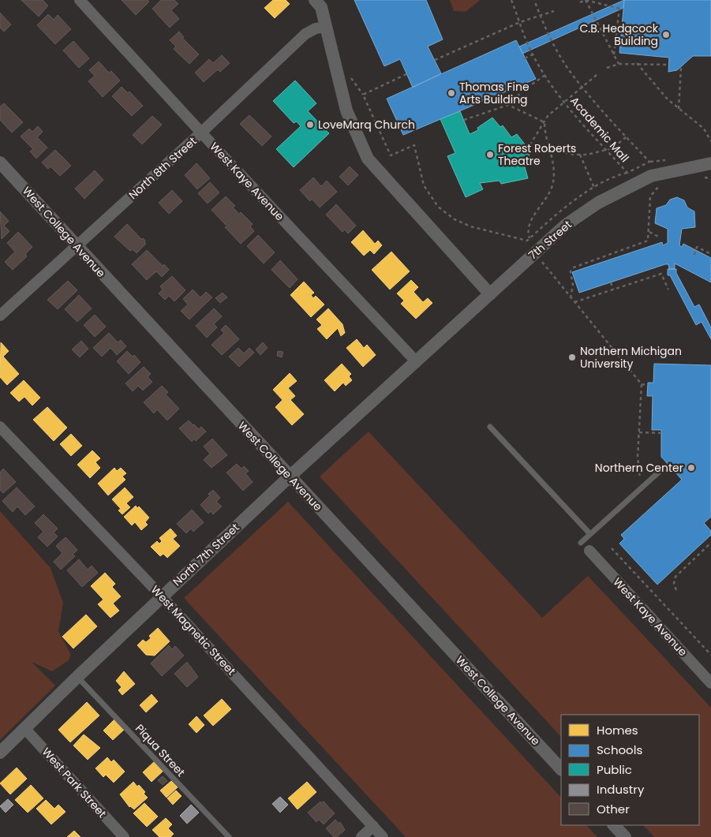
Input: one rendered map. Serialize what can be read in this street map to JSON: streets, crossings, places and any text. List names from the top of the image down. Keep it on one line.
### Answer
{"streets":{"street":["North 8th Street","West Kaye Avenue","West College Avenue","7th Street","North 7th Street","West Magnetic Street","West Park Street"],"lane":["Piqua Street"],"path":["Academic Mall"]},"crossings":[["North 8th Street","West Kaye Avenue"],["North 8th Street","West College Avenue"],["West Kaye Avenue","7th Street"],["West Kaye Avenue","North 7th Street"],["West College Avenue","North 7th Street"],["7th Street","North 7th Street"],["North 7th Street","West Magnetic Street"],["North 7th Street","Piqua Street"],["North 7th Street","West Park Street"]],"places":["C.B. Hedgcock Building","Thomas Fine Arts Building","LoveMarq Church","Forest Roberts Theatre","Northern Michigan University","Northern Center"],"legend":["Homes","Schools","Public","Industry","Other"]}
